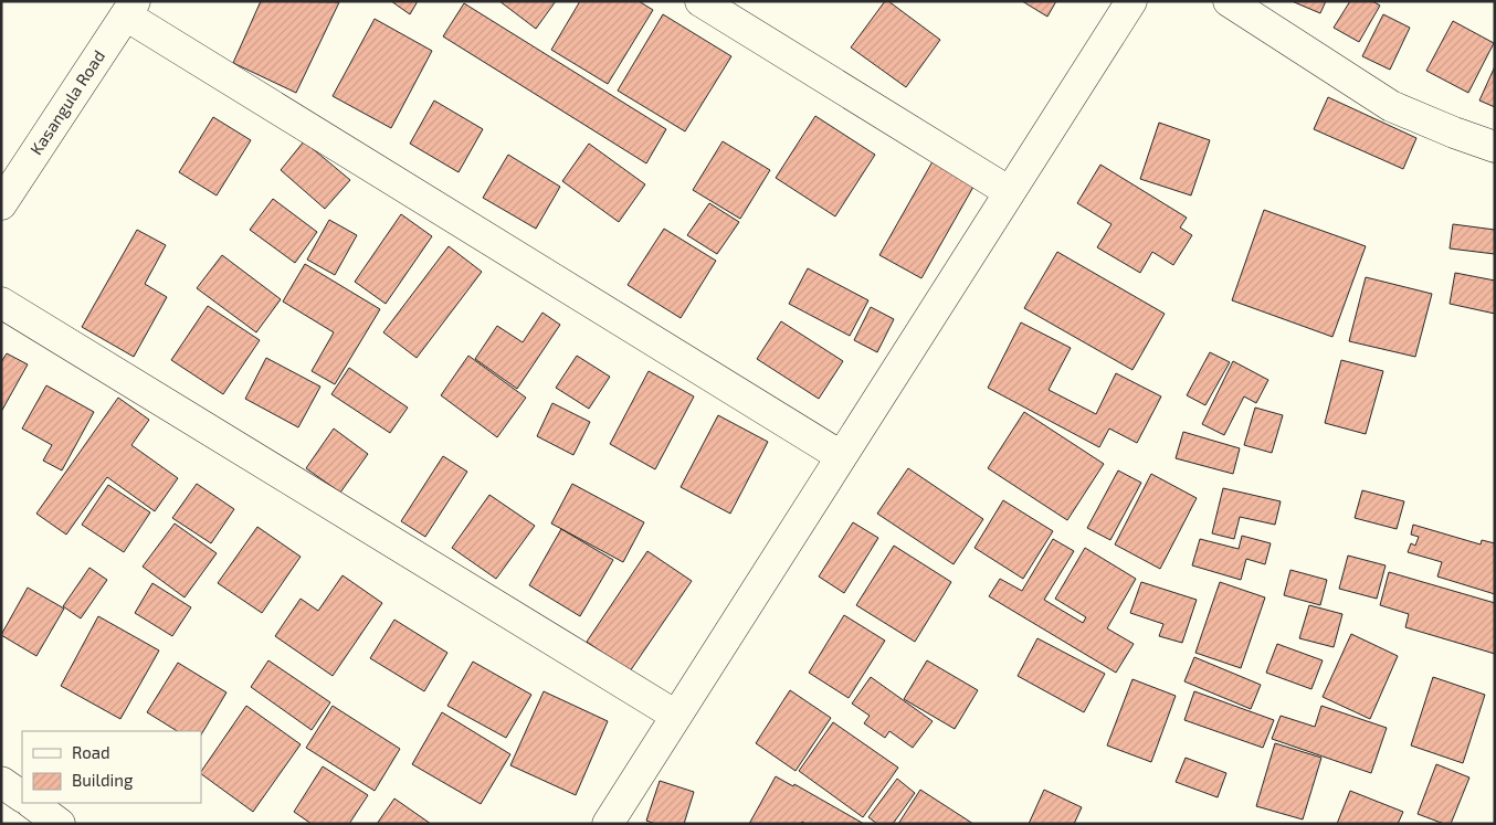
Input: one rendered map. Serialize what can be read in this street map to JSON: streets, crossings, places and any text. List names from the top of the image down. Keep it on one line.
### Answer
{"streets":{"street":["Kasangula Road"]},"legend":["Road","Building"]}
